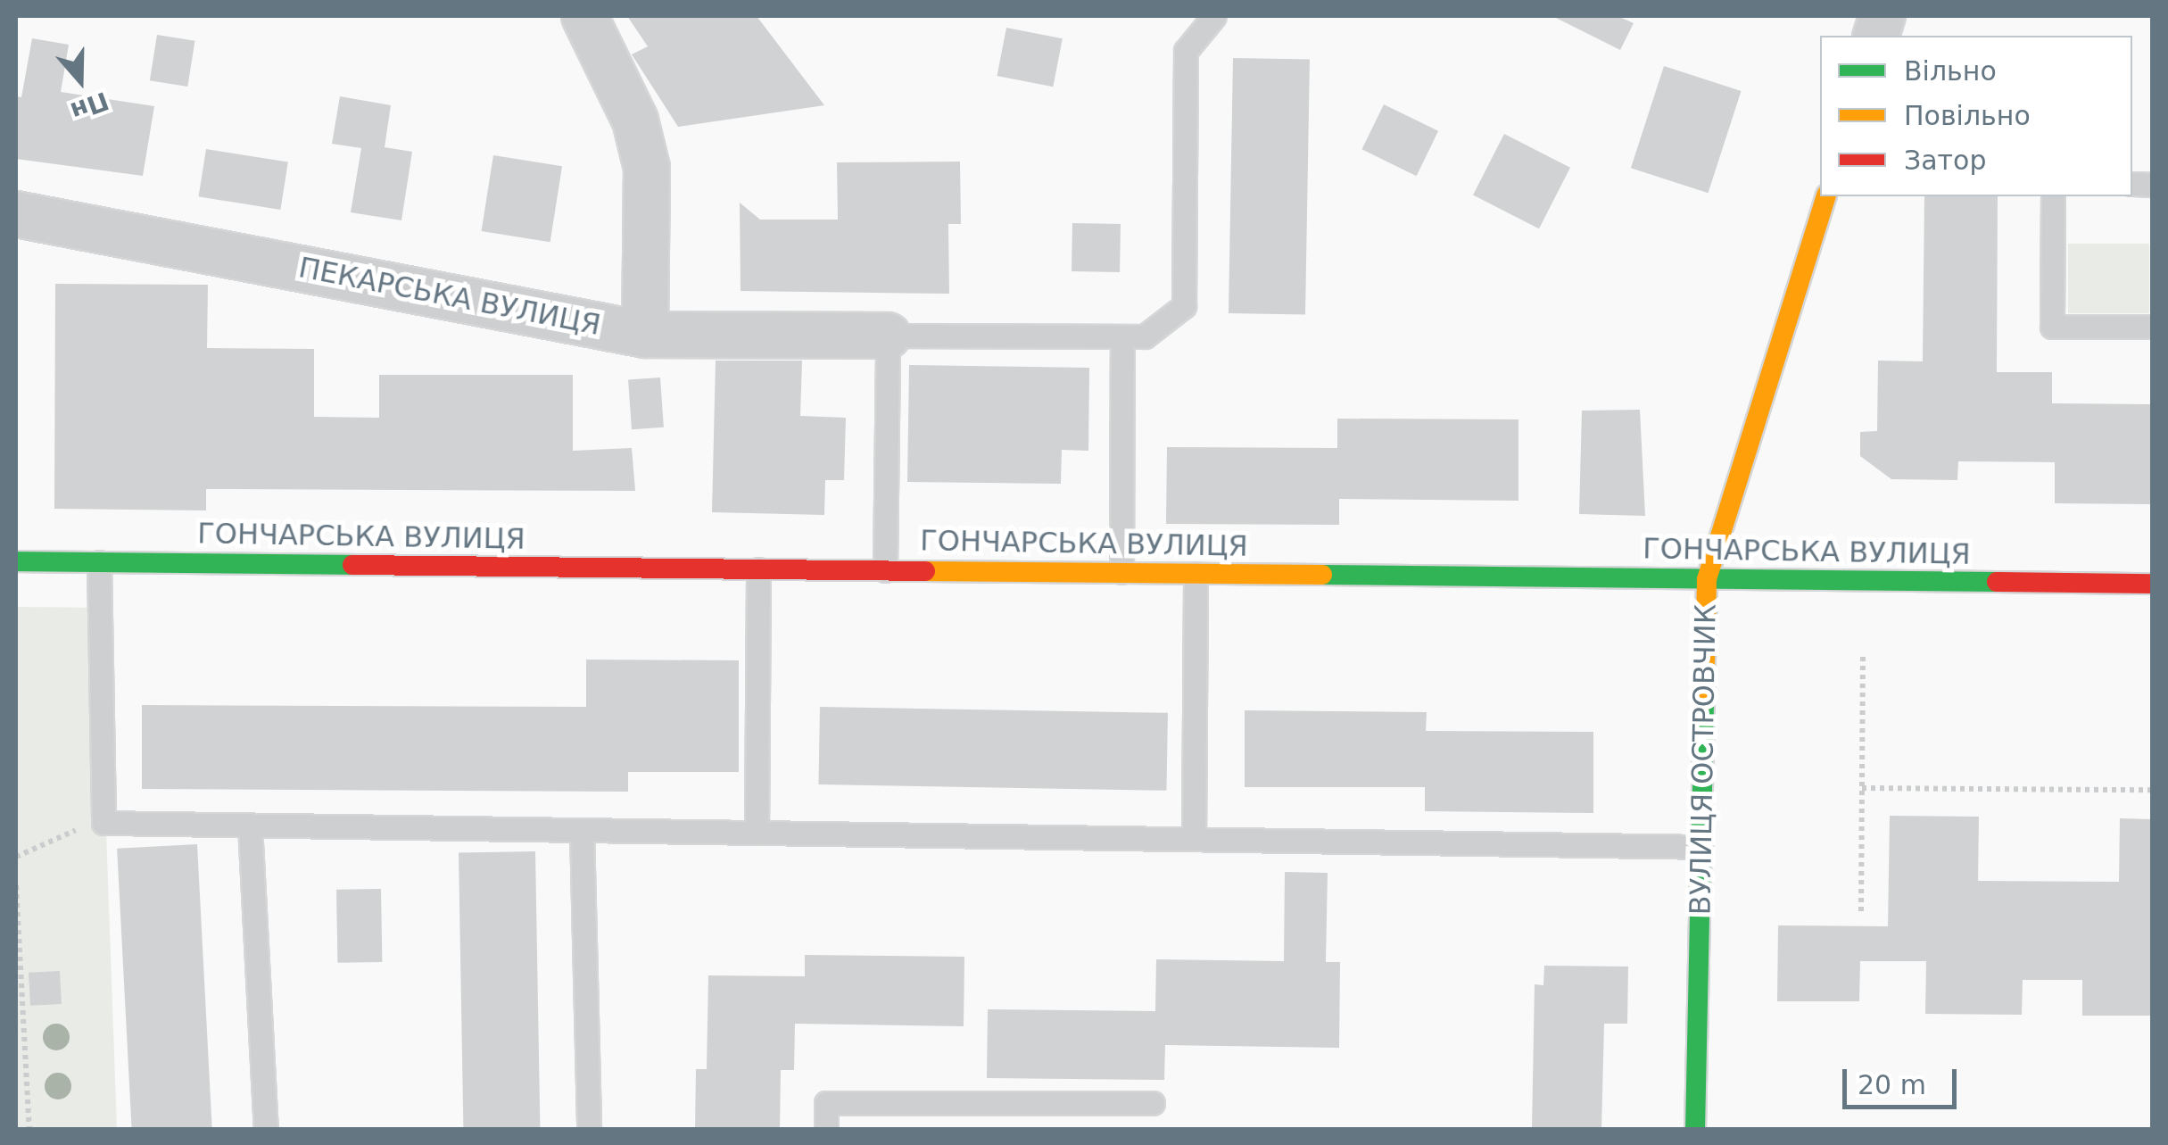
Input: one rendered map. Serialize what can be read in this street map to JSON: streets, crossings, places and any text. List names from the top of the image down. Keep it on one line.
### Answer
{"streets":{"main road":["ГОНЧАРСЬКА ВУЛИЦЯ","ВУЛИЦЯ ОСТРОВЧИК"],"street":["ПЕКАРСЬКА ВУЛИЦЯ"]},"crossings":[["ГОНЧАРСЬКА ВУЛИЦЯ","ВУЛИЦЯ ОСТРОВЧИК"]],"legend":["Вільно","Повільно","Затор"],"scale_bar":"20 m","north":"bottom"}
